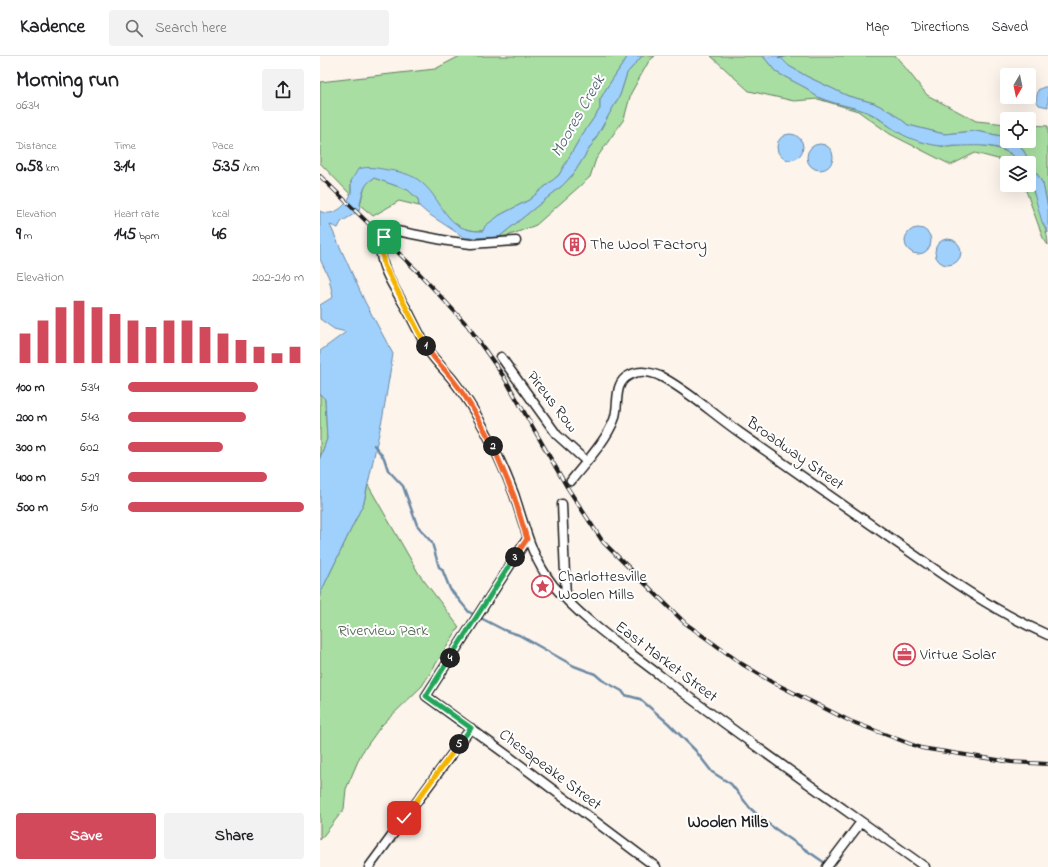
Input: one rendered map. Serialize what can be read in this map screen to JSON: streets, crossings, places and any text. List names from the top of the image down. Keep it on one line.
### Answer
{"streets":{"street":["Pireus Row","Broadway Street","East Market Street","Chesapeake Street"]},"crossings":[["Pireus Row","Broadway Street"],["East Market Street","Chesapeake Street"]],"districts":["Woolen Mills"],"water":["Moores Creek"],"parks":["Riverview Park"],"places":{"building":["The Wool Factory"],"place":["Charlottesville Woolen Mills"],"office":["Virtue Solar"]},"north":"bottom","page":{"header":"Kadence","search":"Search here","nav":["Map","Directions","Saved"],"heading":["Morning run","06:34"],"stats":[["Distance","0.58 km"],["Time","3:14"],["Pace","5:35 /km"],["Elevation","9 m"],["Heart rate","145 bpm"],["kcal","46"]],"chart":["Elevation","202–210 m"],"pins":["1","2","3","4","5"],"list":[{"name":"100 m","note":"5:34"},{"name":"200 m","note":"5:43"},{"name":"300 m","note":"6:02"},{"name":"400 m","note":"5:29"},{"name":"500 m","note":"5:10"}],"buttons":["Save","Share"]}}
